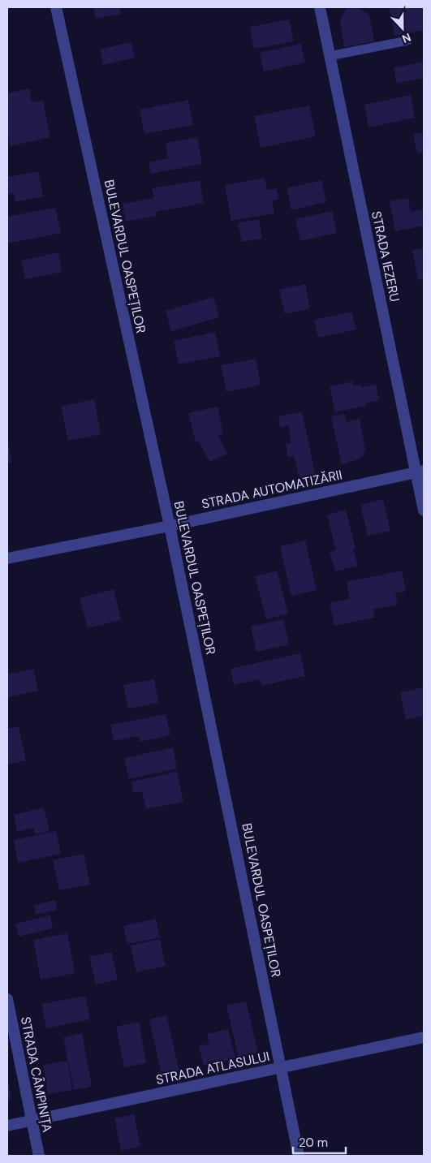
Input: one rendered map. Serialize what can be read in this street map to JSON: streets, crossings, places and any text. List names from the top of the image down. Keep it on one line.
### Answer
{"streets":{"street":["BULEVARDUL OASPEȚILOR","STRADA IEZERU","STRADA AUTOMATIZĂRII","STRADA ATLASULUI","STRADA CÂMPINIȚA"]},"crossings":[["BULEVARDUL OASPEȚILOR","STRADA AUTOMATIZĂRII"],["BULEVARDUL OASPEȚILOR","STRADA ATLASULUI"],["STRADA IEZERU","STRADA AUTOMATIZĂRII"],["STRADA ATLASULUI","STRADA CÂMPINIȚA"]],"scale_bar":"20 m","north":"bottom"}
